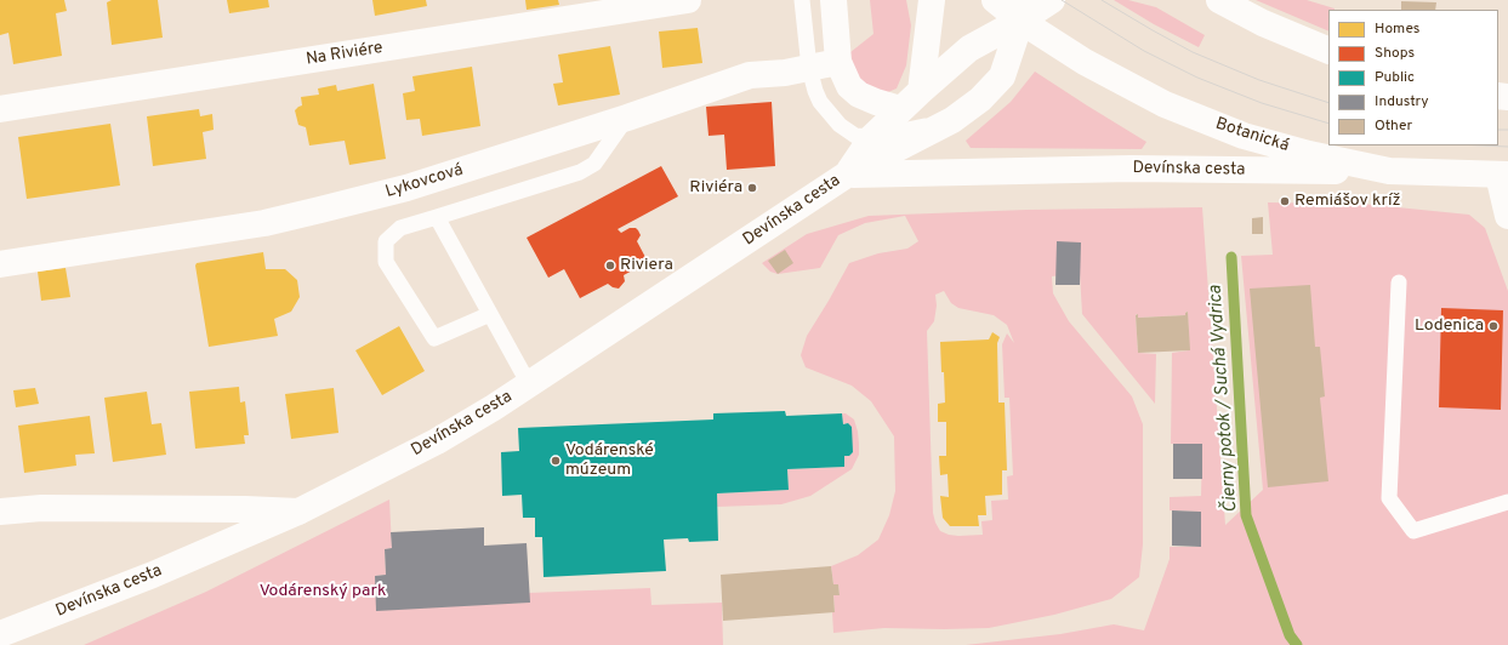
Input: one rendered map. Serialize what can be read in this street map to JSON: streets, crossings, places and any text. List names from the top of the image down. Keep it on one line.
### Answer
{"streets":{"street":["Na Riviére","Botanická","Devínska cesta","Lykovcová"]},"crossings":[["Botanická","Devínska cesta"]],"water":["Čierny potok / Suchá Vydrica"],"parks":["Vodárenský park"],"places":["Riviéra","Remiášov kríž","Riviera","Lodenica","Vodárenské múzeum"],"legend":["Homes","Shops","Public","Industry","Other"]}
